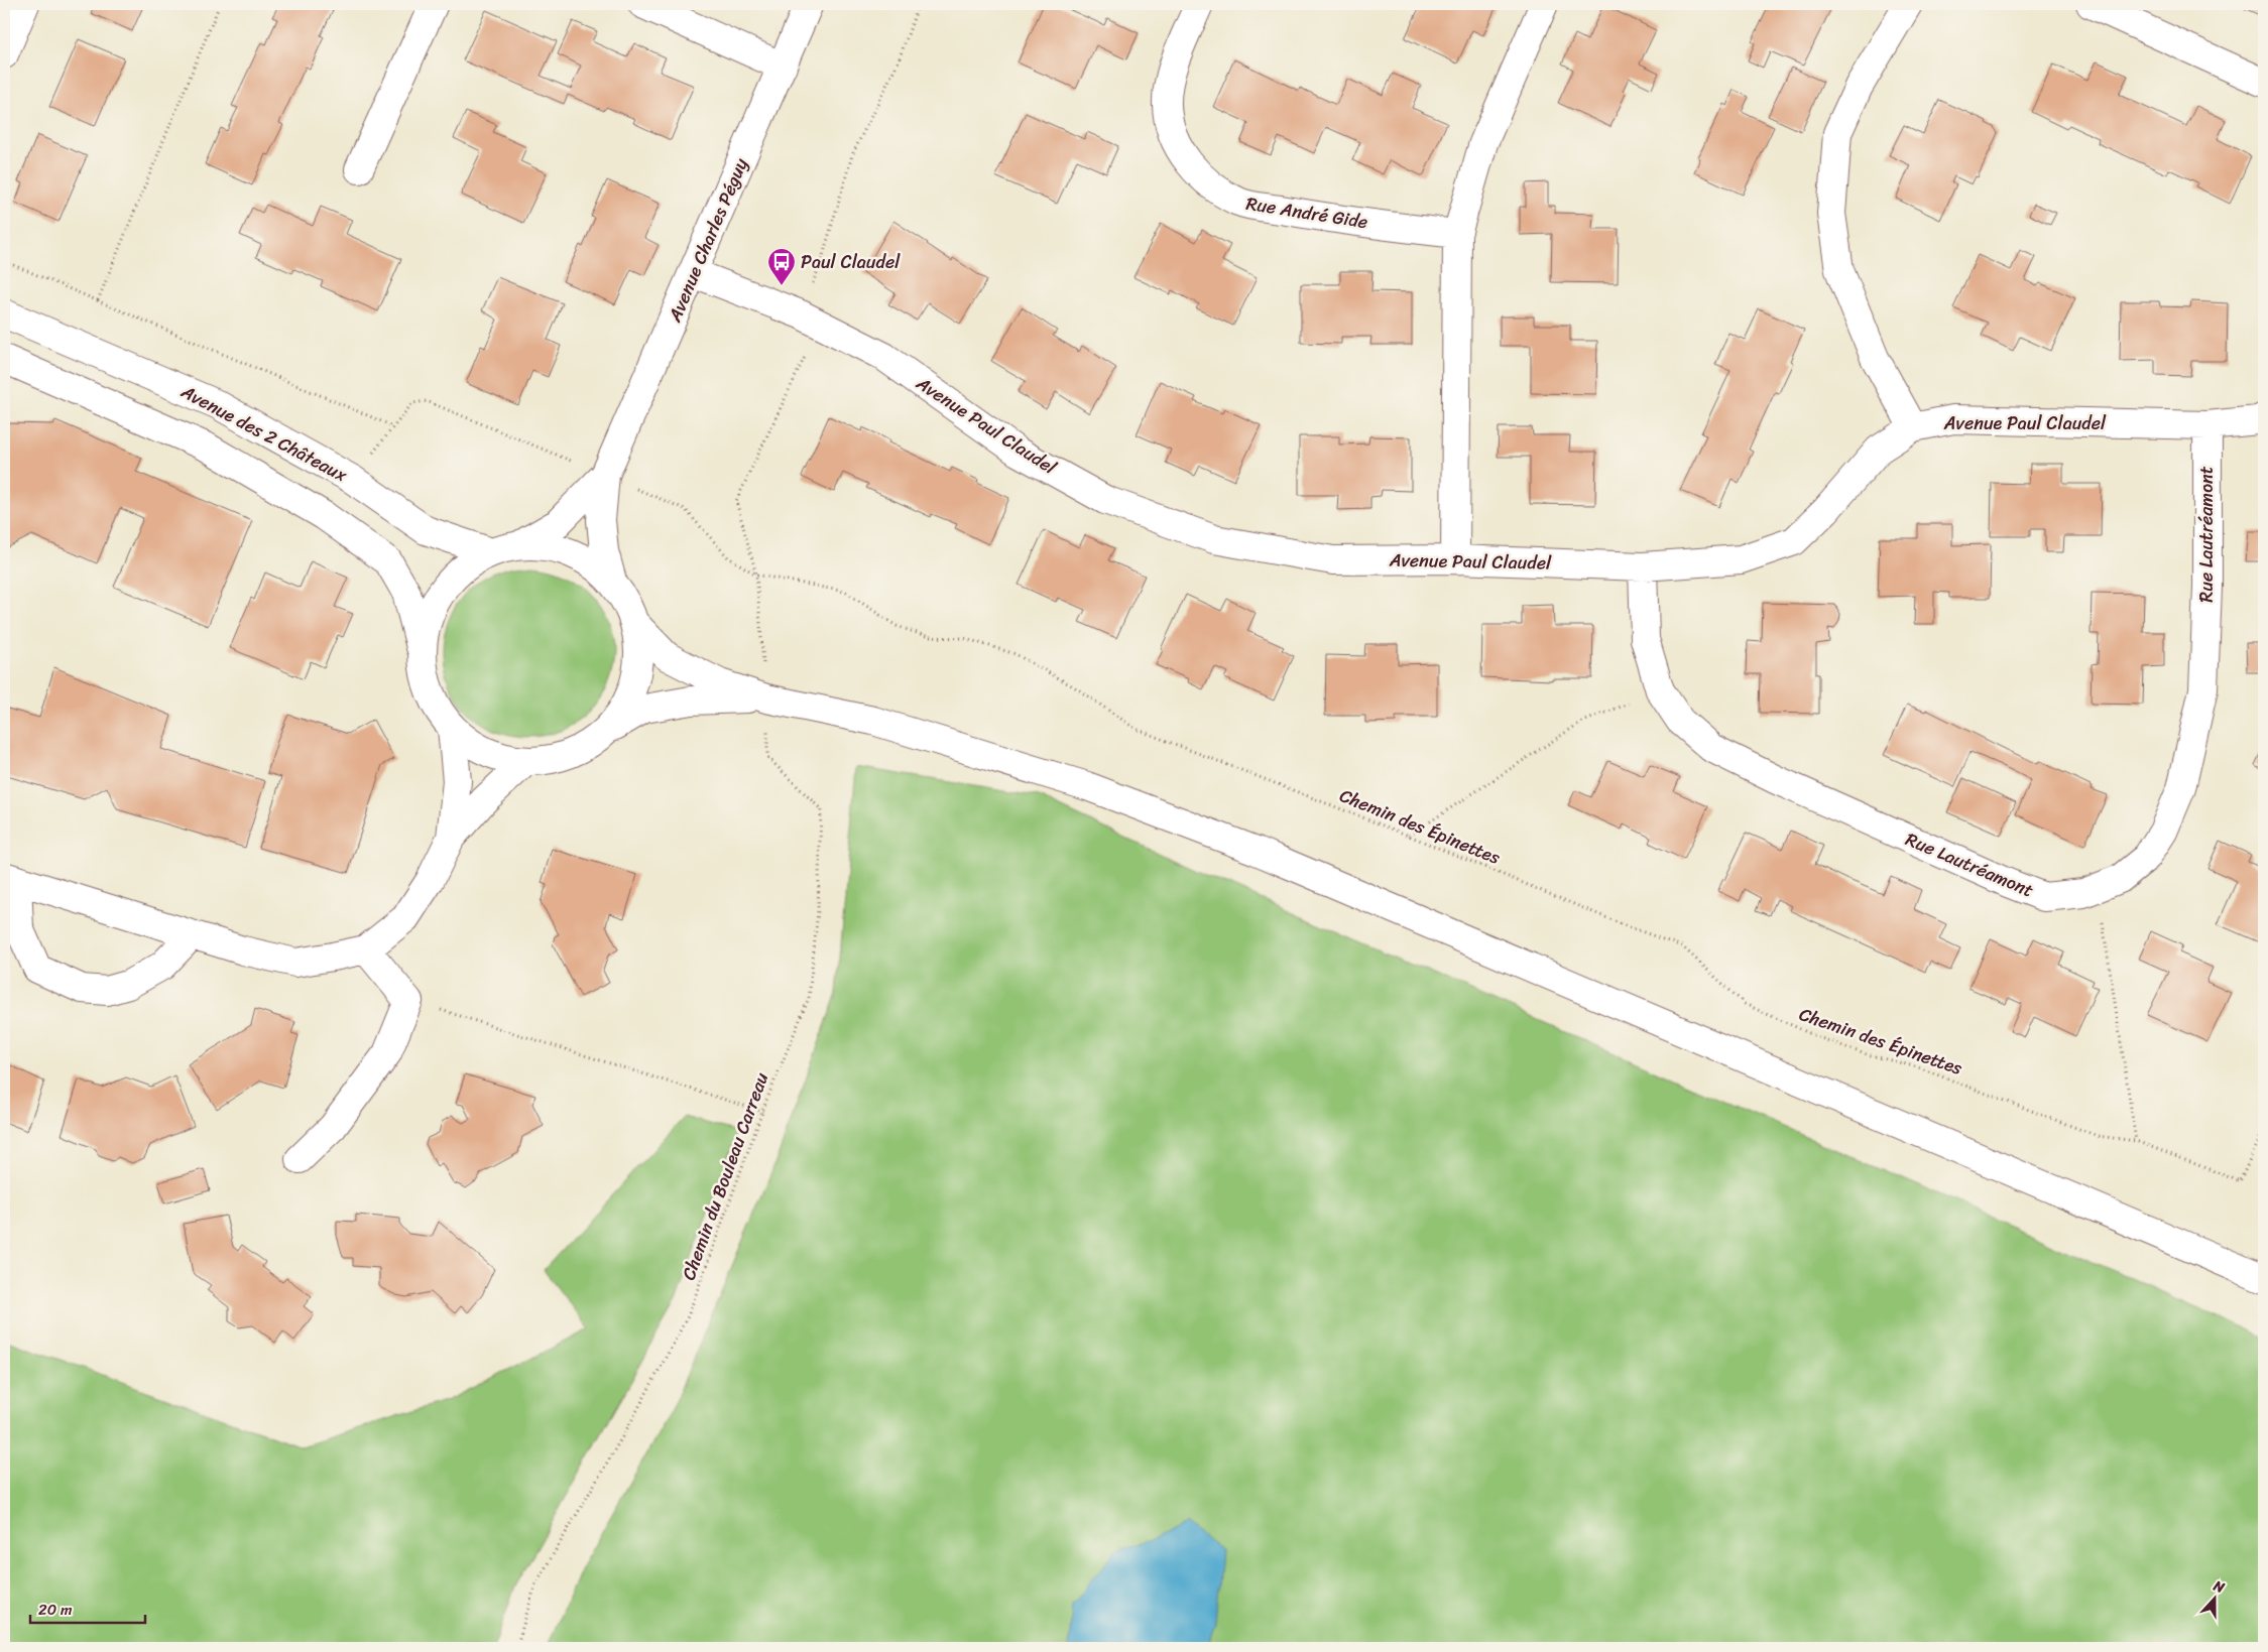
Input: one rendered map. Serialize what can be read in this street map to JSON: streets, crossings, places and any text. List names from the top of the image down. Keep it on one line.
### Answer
{"streets":{"street":["Rue André Gide","Avenue Charles Péguy","Avenue Paul Claudel","Avenue des 2 Châteaux","Rue Lautréamont"],"path":["Chemin des Épinettes","Chemin du Bouleau Carreau"]},"crossings":[["Avenue Charles Péguy","Avenue Paul Claudel"],["Avenue Charles Péguy","Chemin des Épinettes"],["Avenue Paul Claudel","Rue Lautréamont"],["Avenue Paul Claudel","Chemin du Bouleau Carreau"],["Avenue des 2 Châteaux","Chemin des Épinettes"],["Chemin des Épinettes","Chemin du Bouleau Carreau"]],"places":{"bus stop":["Paul Claudel"]},"scale_bar":"20 m","north":"top"}
